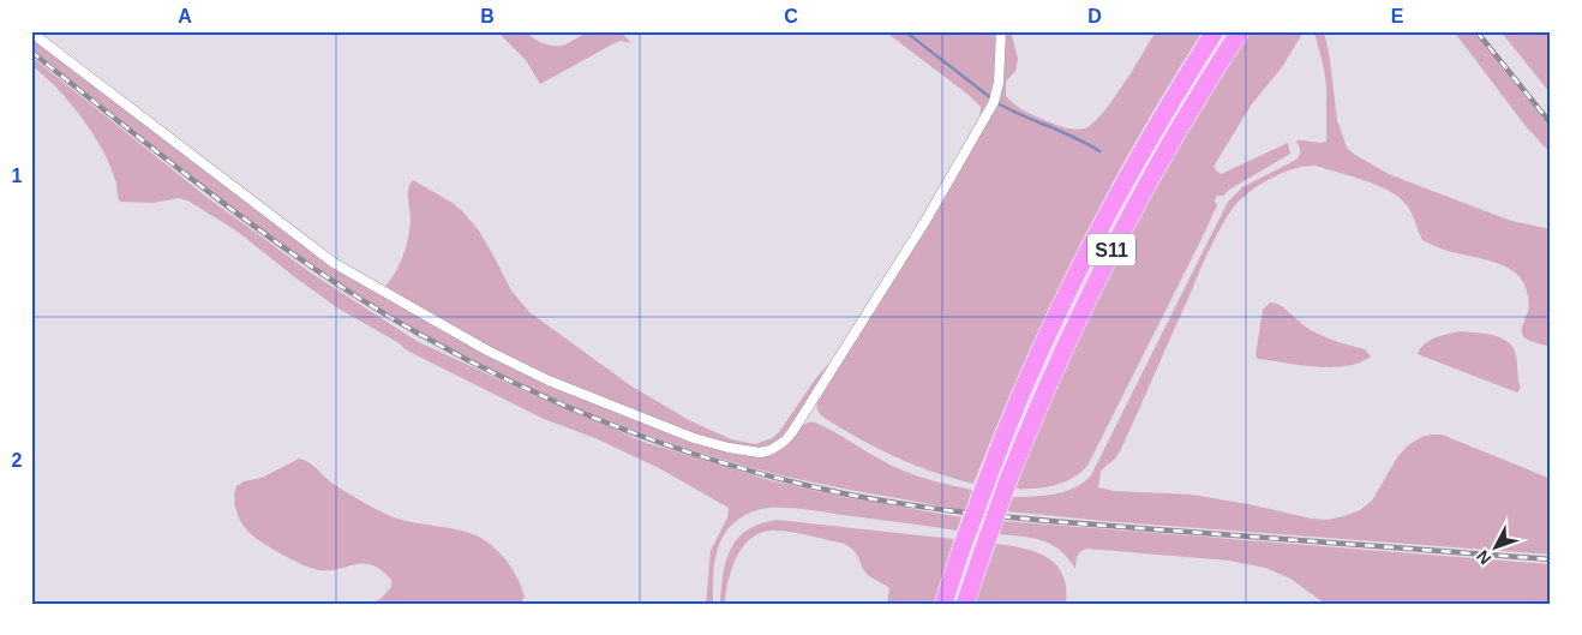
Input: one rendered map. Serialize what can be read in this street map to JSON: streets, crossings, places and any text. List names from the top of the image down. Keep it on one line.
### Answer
{"streets":{"highway":["S11"]},"north":"bottom left","grid":{"columns":["A","B","C","D","E"],"rows":["1","2"]}}
